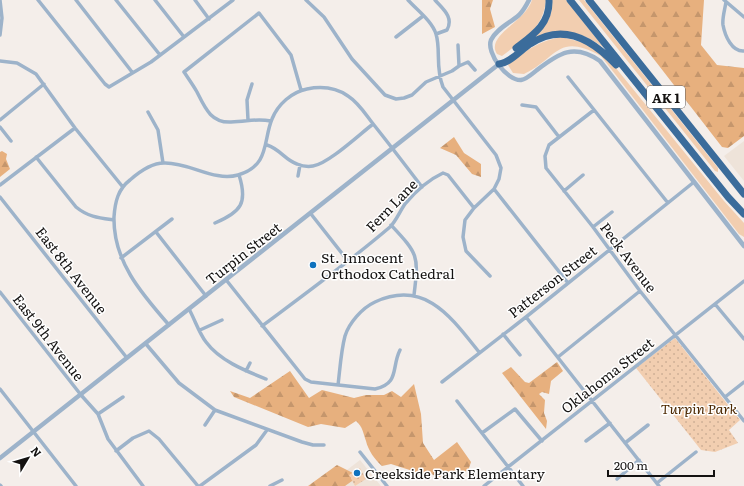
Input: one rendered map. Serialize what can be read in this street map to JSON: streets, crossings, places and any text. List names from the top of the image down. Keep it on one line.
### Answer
{"streets":{"highway":["AK 1"],"street":["Fern Lane","Turpin Street","Peck Avenue","East 8th Avenue","Patterson Street","East 9th Avenue","Oklahoma Street"]},"crossings":[["Turpin Street","East 8th Avenue"],["Turpin Street","East 9th Avenue"],["Peck Avenue","Patterson Street"],["Peck Avenue","Oklahoma Street"]],"parks":["Turpin Park"],"places":["St. Innocent Orthodox Cathedral","Creekside Park Elementary"],"scale_bar":"200 m","north":"top right"}
